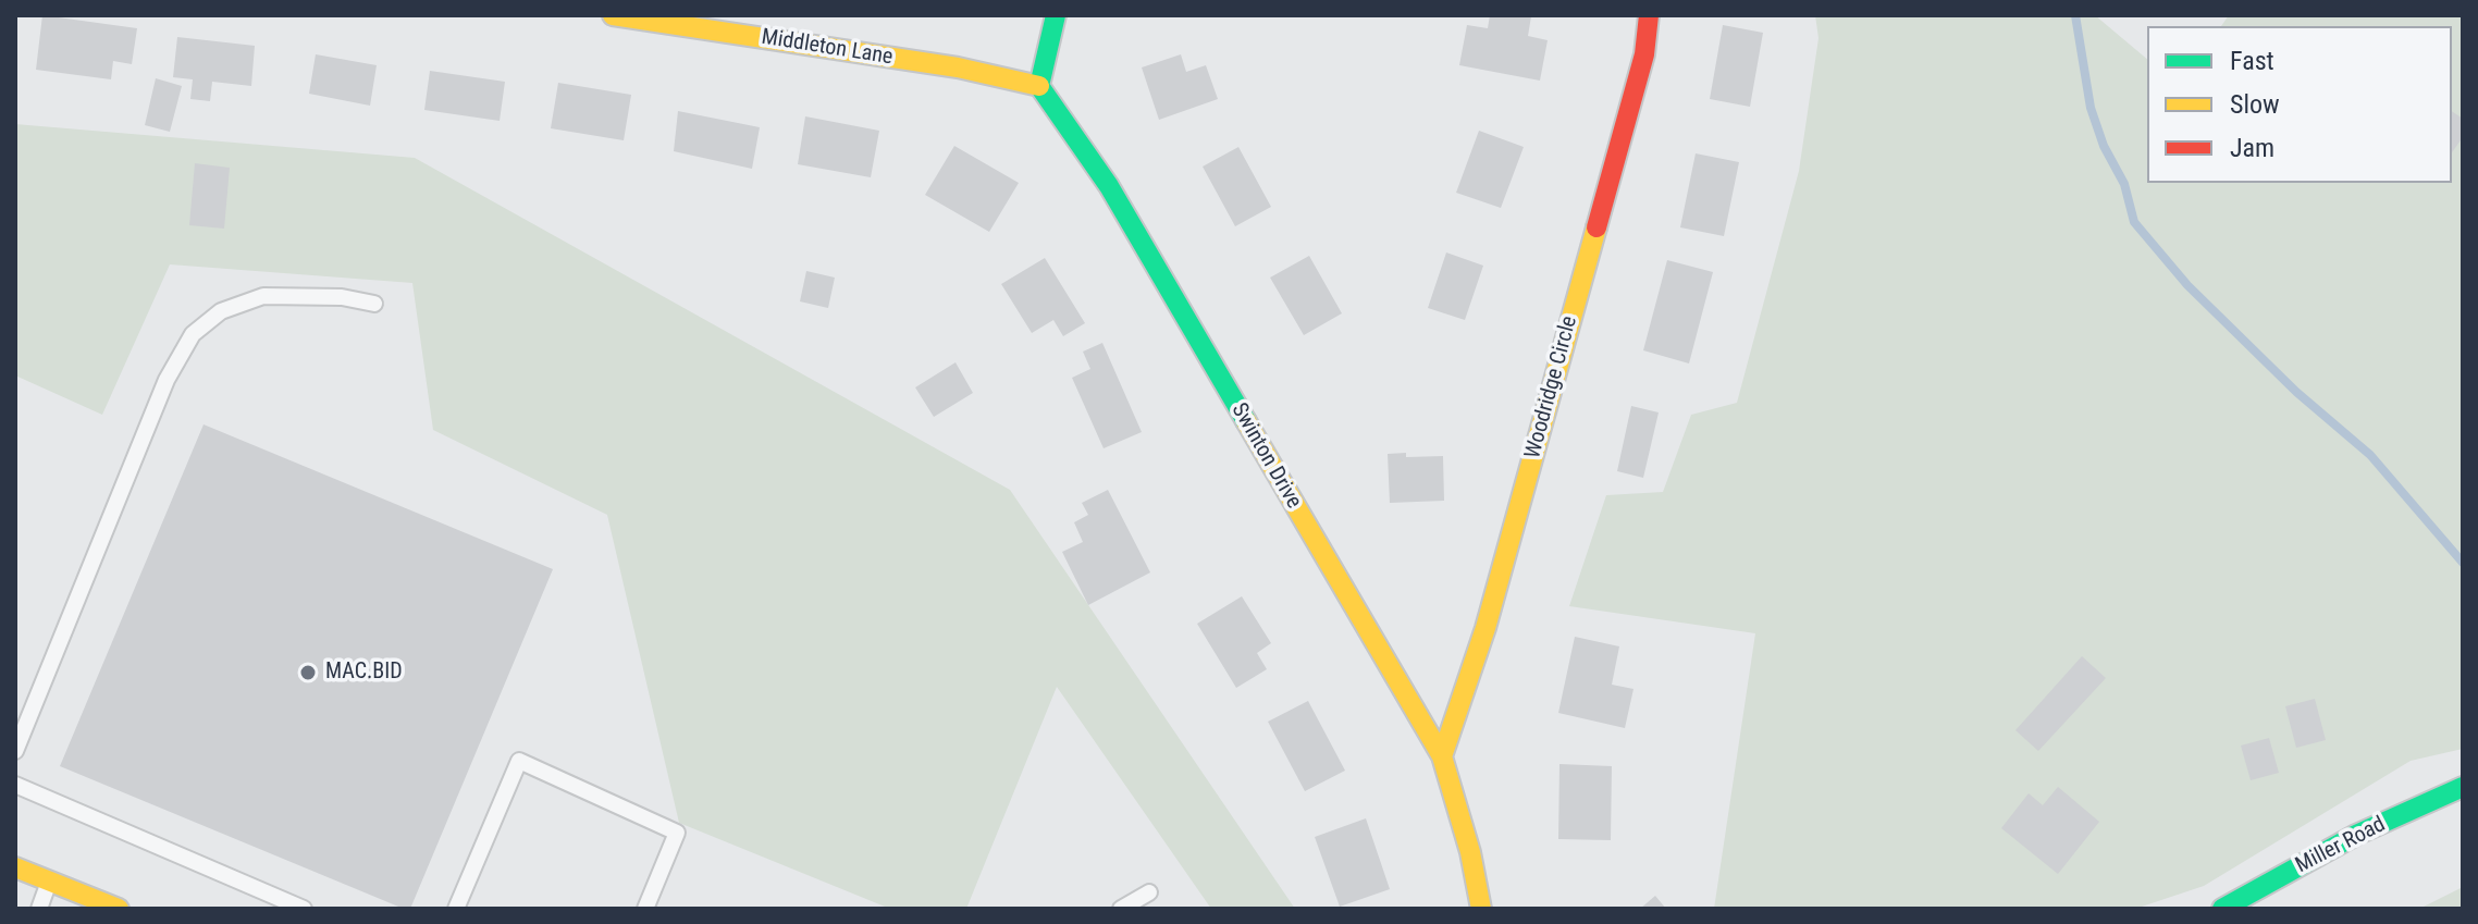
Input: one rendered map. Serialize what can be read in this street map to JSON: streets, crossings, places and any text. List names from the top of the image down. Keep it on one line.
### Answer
{"streets":{"street":["Middleton Lane","Woodridge Circle","Swinton Drive","Miller Road"]},"crossings":[["Middleton Lane","Swinton Drive"],["Woodridge Circle","Swinton Drive"]],"places":["MAC.BID"],"legend":["Fast","Slow","Jam"]}
